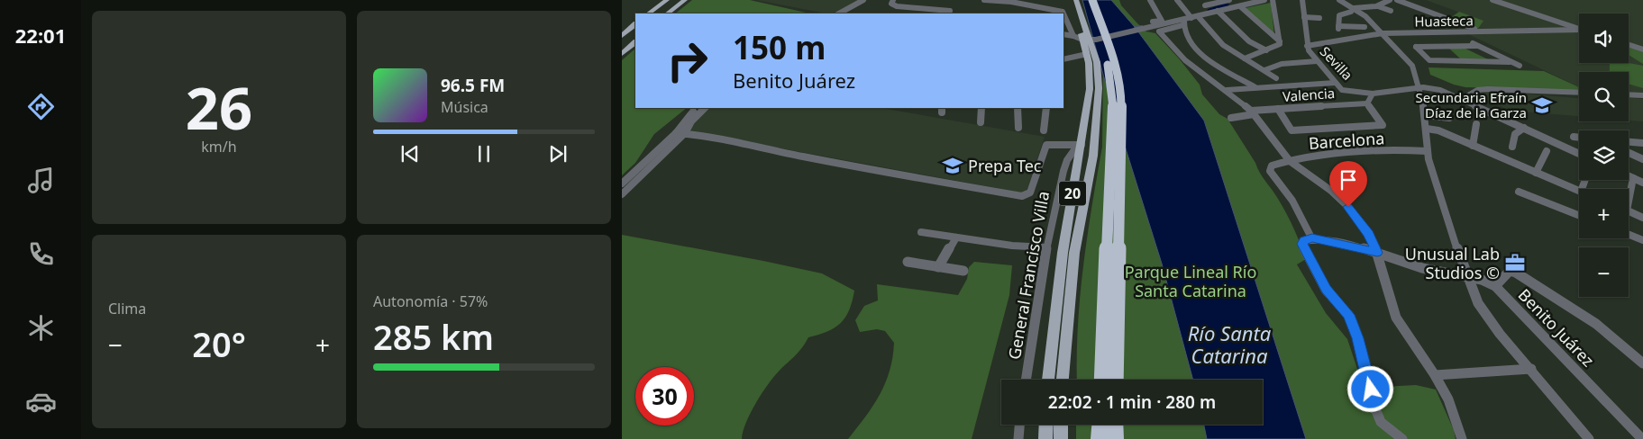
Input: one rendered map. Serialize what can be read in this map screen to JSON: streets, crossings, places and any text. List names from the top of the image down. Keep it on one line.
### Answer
{"streets":{"main road":["20"],"street":["Huasteca","Sevilla","Valencia","Barcelona","General Francisco Villa","Benito Juárez"]},"crossings":[["Huasteca","Sevilla"],["Barcelona","Benito Juárez"],["20","General Francisco Villa"]],"water":["Río Santa Catarina"],"parks":["Parque Lineal Río Santa Catarina"],"places":{"school or university":["Secundaria Efraín Díaz de la Garza","Prepa Tec"],"office":["Unusual Lab Studios ©"]},"page":{"tabs":"22:01","tile":[["26","km/h"],"Clima",["Autonomía · 57%","285 km"]],"map_buttons":["+","−"],"turn":["150 m","Benito Juárez"],"song":["96.5 FM","Música"],"heat":["−","20°","+"],"limit":"30","trip":"22:02 · 1 min · 280 m"}}
